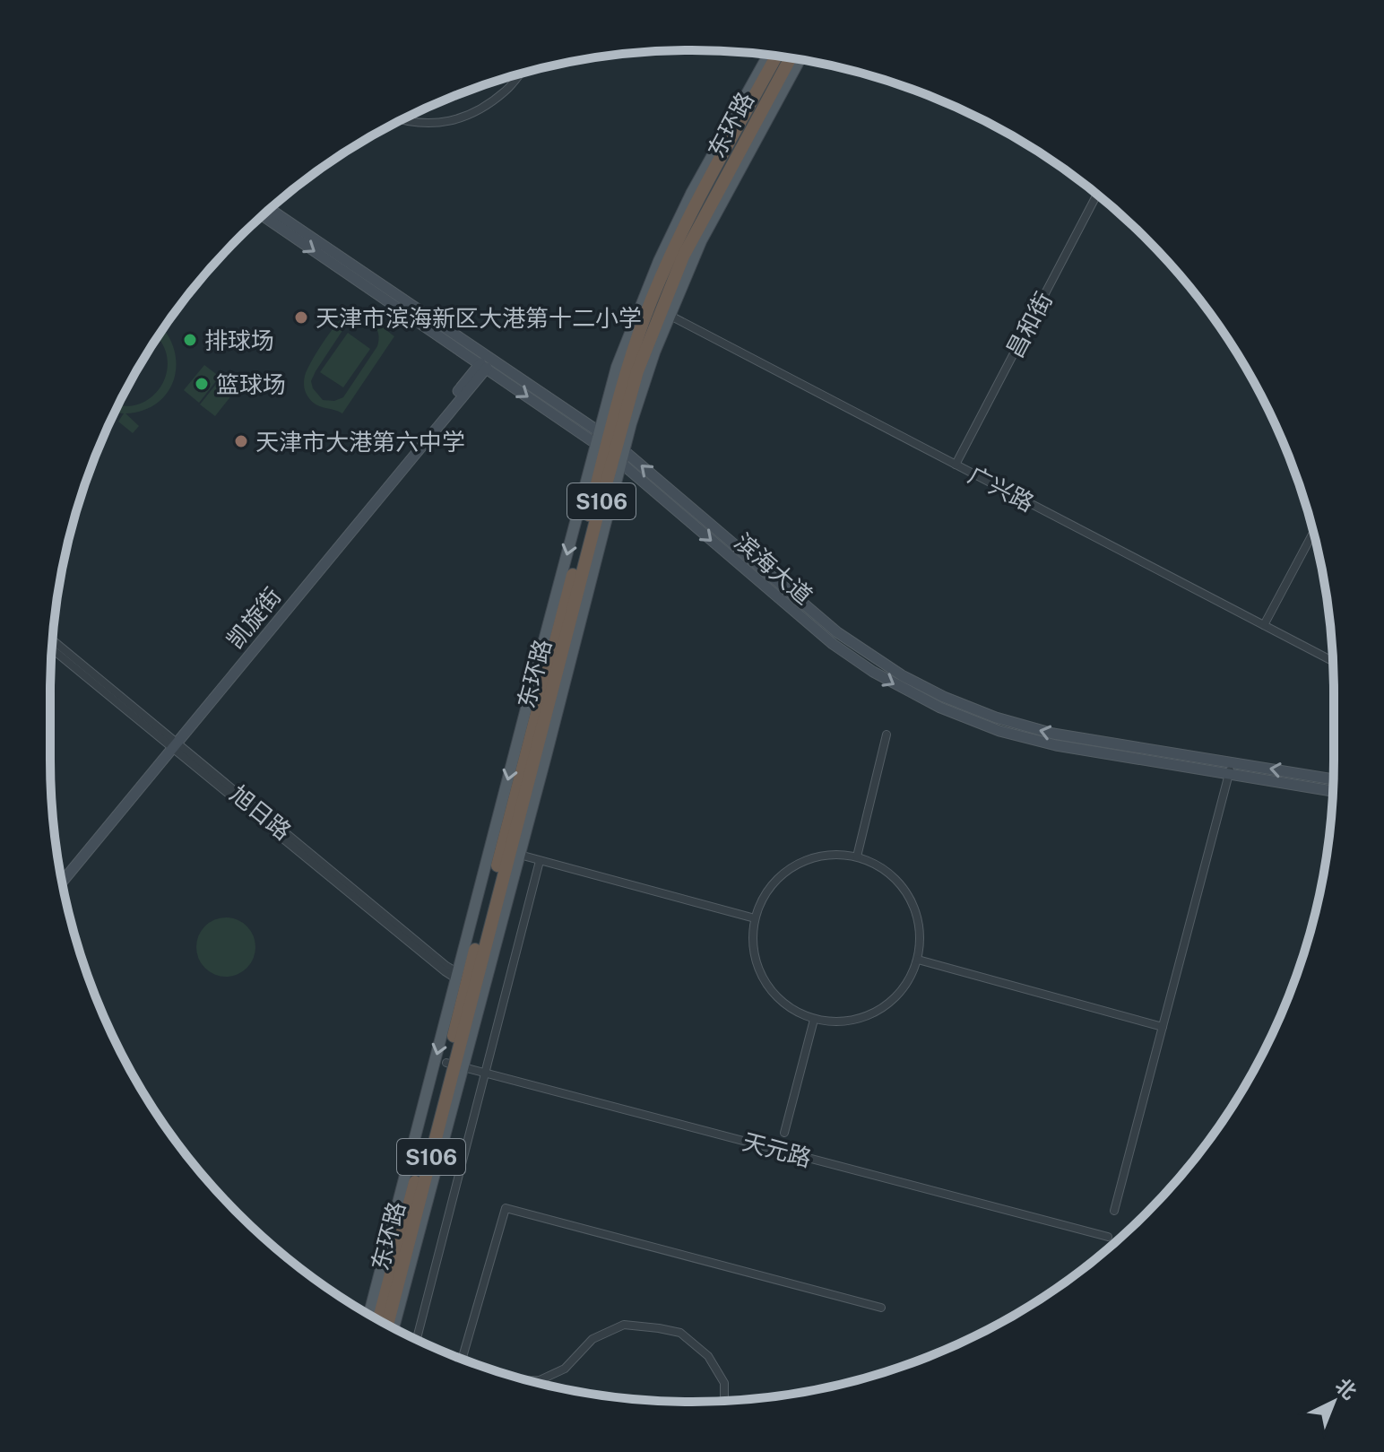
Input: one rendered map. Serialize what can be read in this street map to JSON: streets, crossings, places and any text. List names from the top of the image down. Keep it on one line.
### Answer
{"streets":{"highway":["东环路","S106"],"main road":["滨海大道","凯旋街"],"street":["昌和街","广兴路","旭日路","天元路"]},"crossings":[["东环路","广兴路"],["东环路","滨海大道"],["东环路","旭日路"],["东环路","天元路"],["昌和街","广兴路"],["滨海大道","凯旋街"],["凯旋街","旭日路"]],"places":["天津市滨海新区大港第十二小学","排球场","篮球场","天津市大港第六中学"],"north":"top right"}
